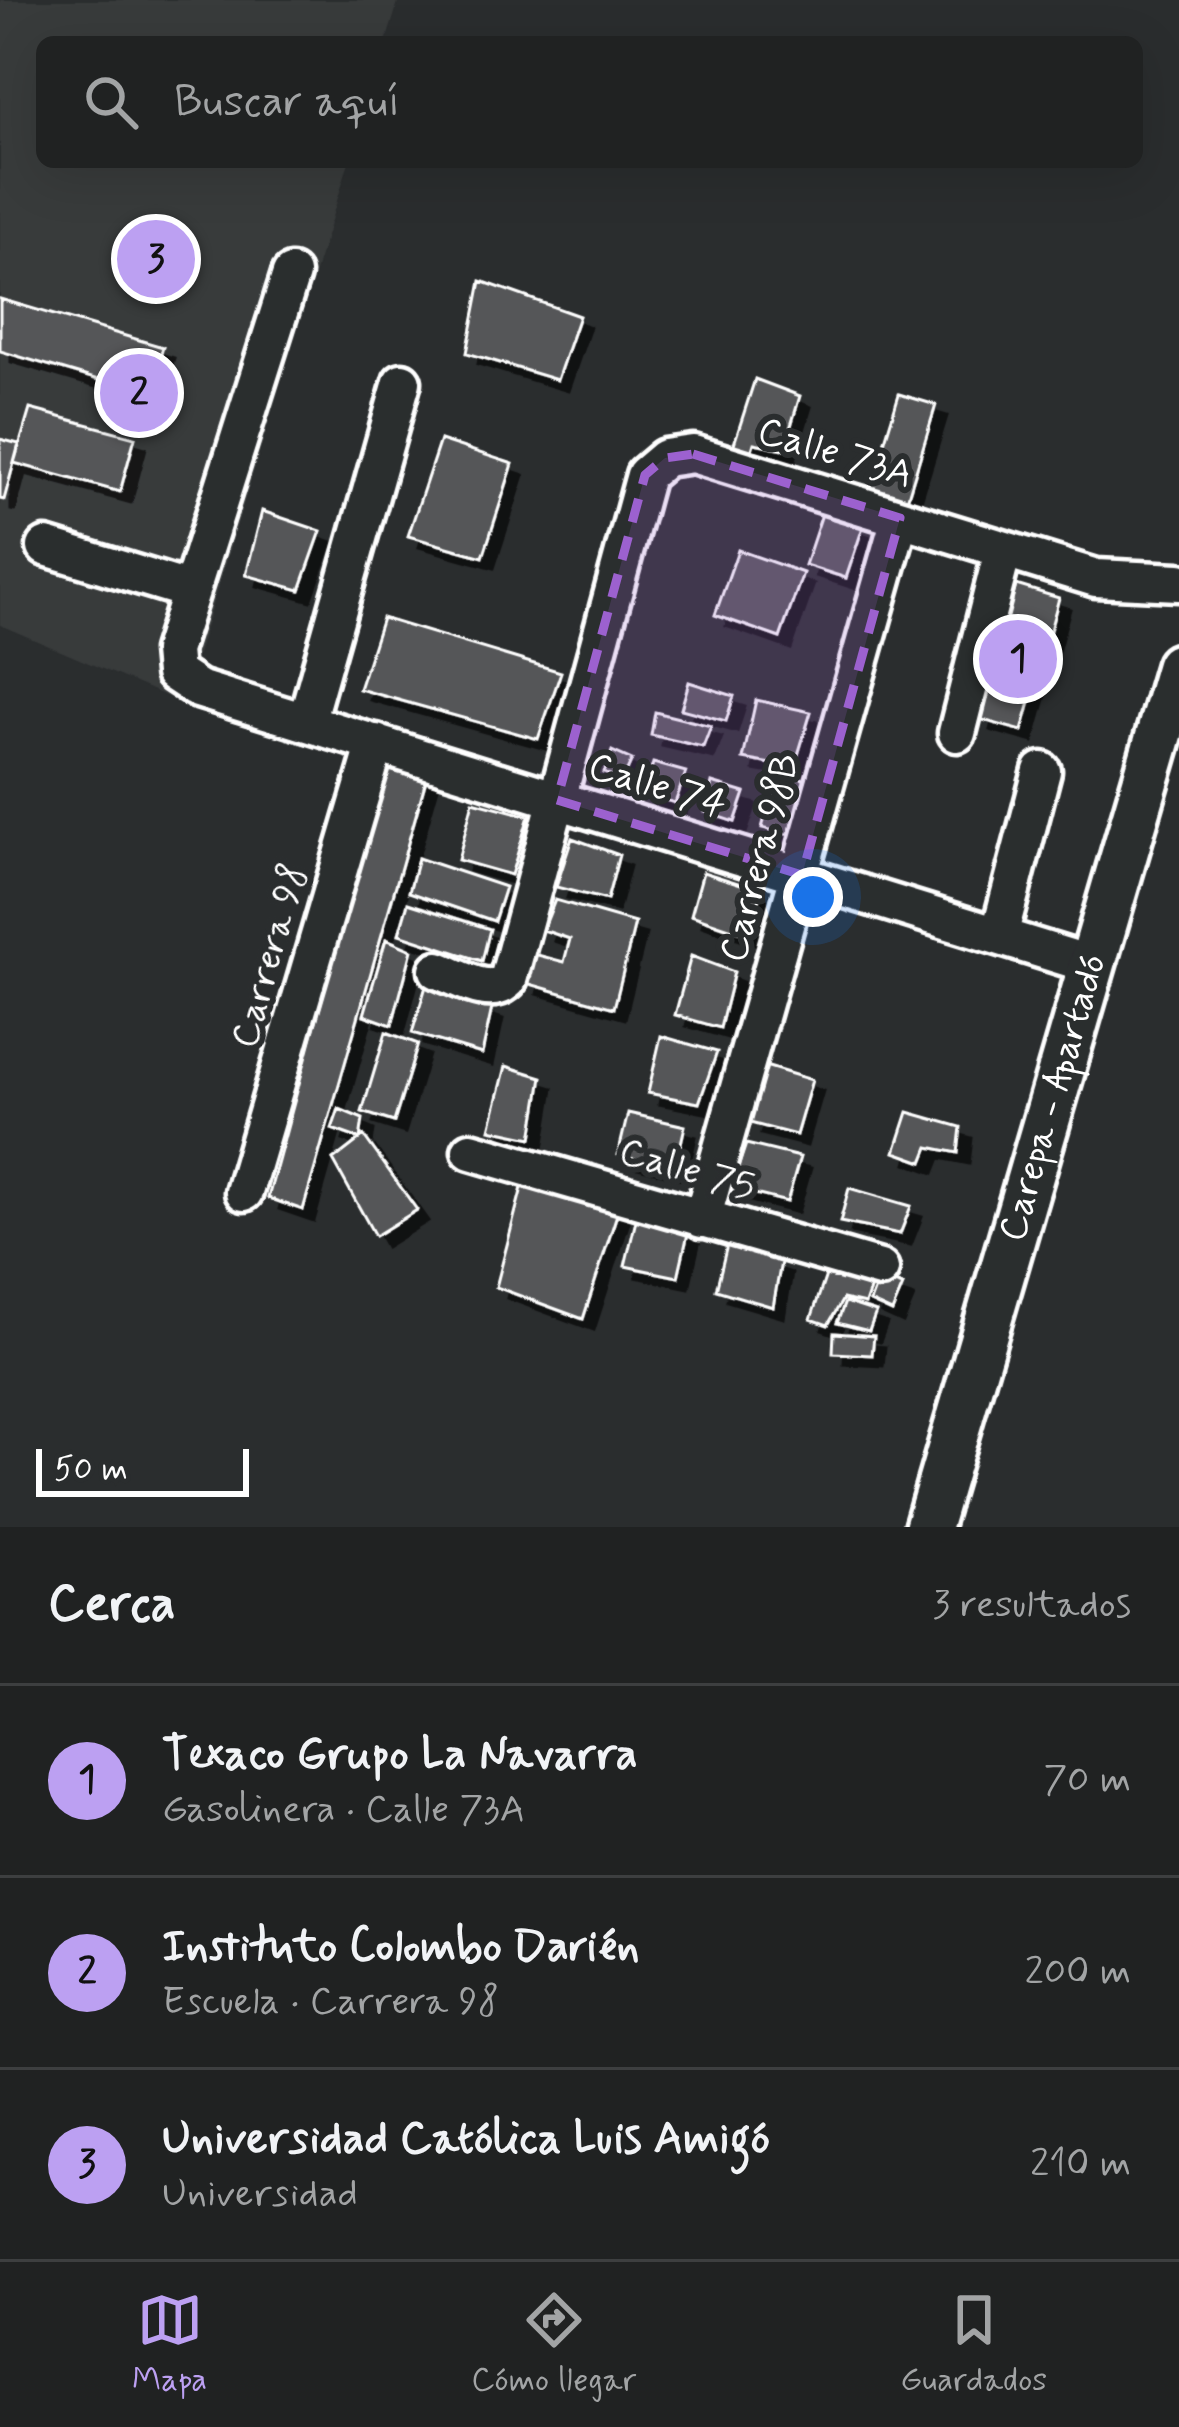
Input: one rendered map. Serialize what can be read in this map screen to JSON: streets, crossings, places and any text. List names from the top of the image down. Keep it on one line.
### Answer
{"streets":{"main road":["Carepa - Apartadó"],"street":["Calle 73A","Calle 74","Carrera 98B","Carrera 98","Calle 75"]},"crossings":[["Calle 73A","Calle 74"],["Calle 73A","Carrera 98B"],["Calle 74","Carrera 98B"],["Calle 74","Carrera 98"],["Calle 74","Carepa - Apartadó"],["Carrera 98B","Calle 75"]],"scale_bar":"50 m","page":{"search":"Buscar aquí","pins":["3","2","1"],"scale":"50 m","heading":["Cerca","3 resultados"],"list":[{"mark":"1","name":"Texaco Grupo La Navarra","note":"Gasolinera · Calle 73A","value":"70 m"},{"mark":"2","name":"Instituto Colombo Darién","note":"Escuela · Carrera 98","value":"200 m"},{"mark":"3","name":"Universidad Católica Luis Amigó","note":"Universidad","value":"210 m"}],"nav":["Mapa","Cómo llegar","Guardados"]}}
